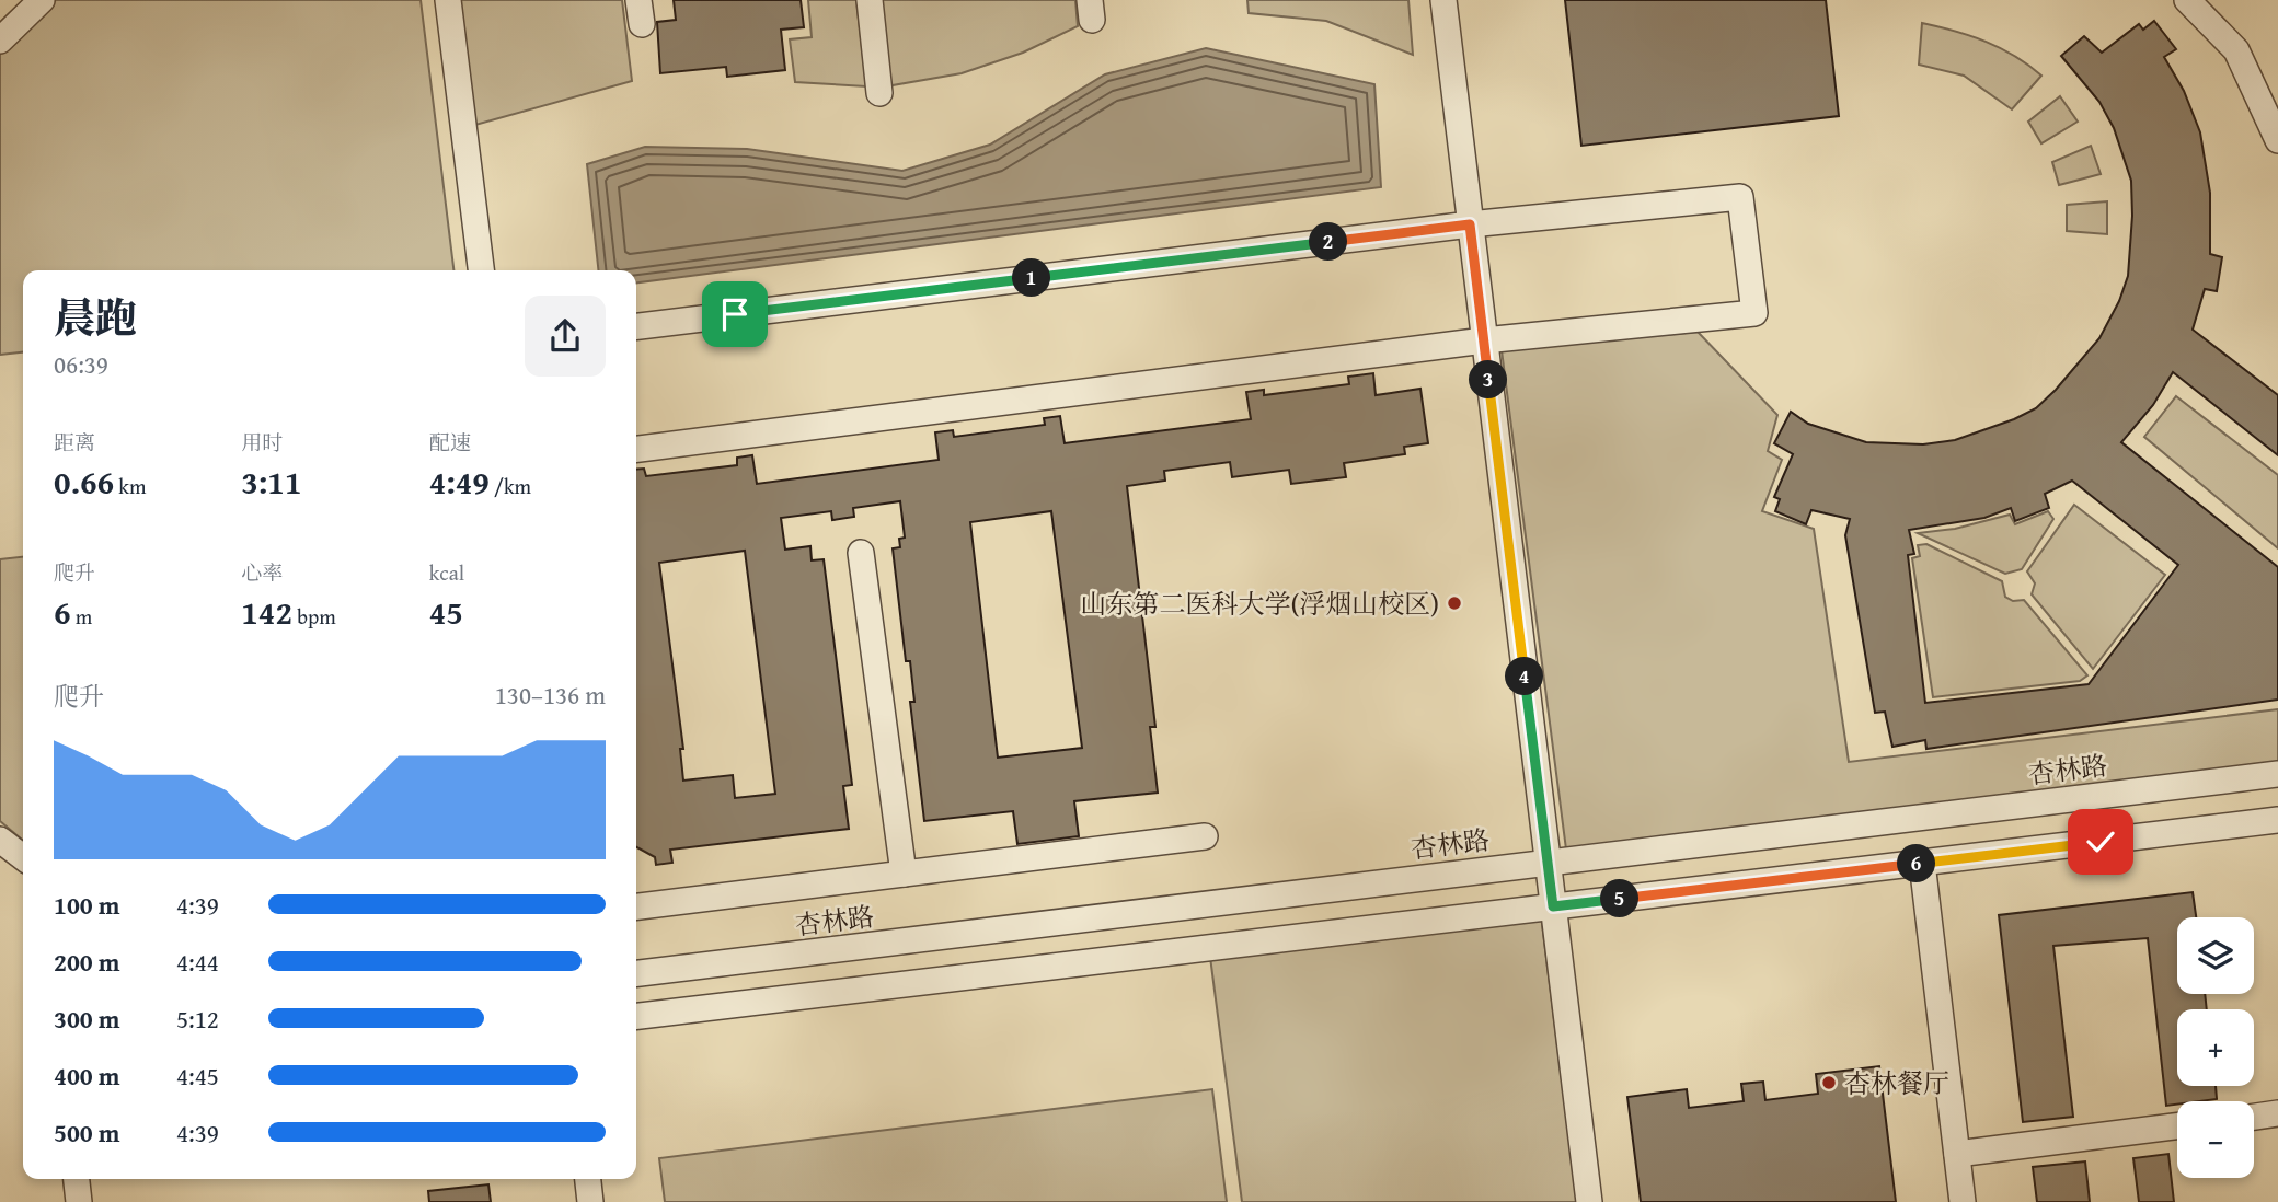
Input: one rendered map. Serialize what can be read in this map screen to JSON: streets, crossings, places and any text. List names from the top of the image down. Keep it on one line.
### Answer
{"streets":{"lane":["杏林路"]},"places":["山东第二医科大学(浮烟山校区)","杏林餐厅"],"page":{"pins":["2","1","3","4","6","5"],"heading":["晨跑","06:39"],"stats":[["距离","0.66 km"],["用时","3:11"],["配速","4:49 /km"],["爬升","6 m"],["心率","142 bpm"],["kcal","45"]],"chart":["爬升","130–136 m"],"list":[{"name":"100 m","note":"4:39"},{"name":"200 m","note":"4:44"},{"name":"300 m","note":"5:12"},{"name":"400 m","note":"4:45"},{"name":"500 m","note":"4:39"}],"map_buttons":["+","−"]}}
